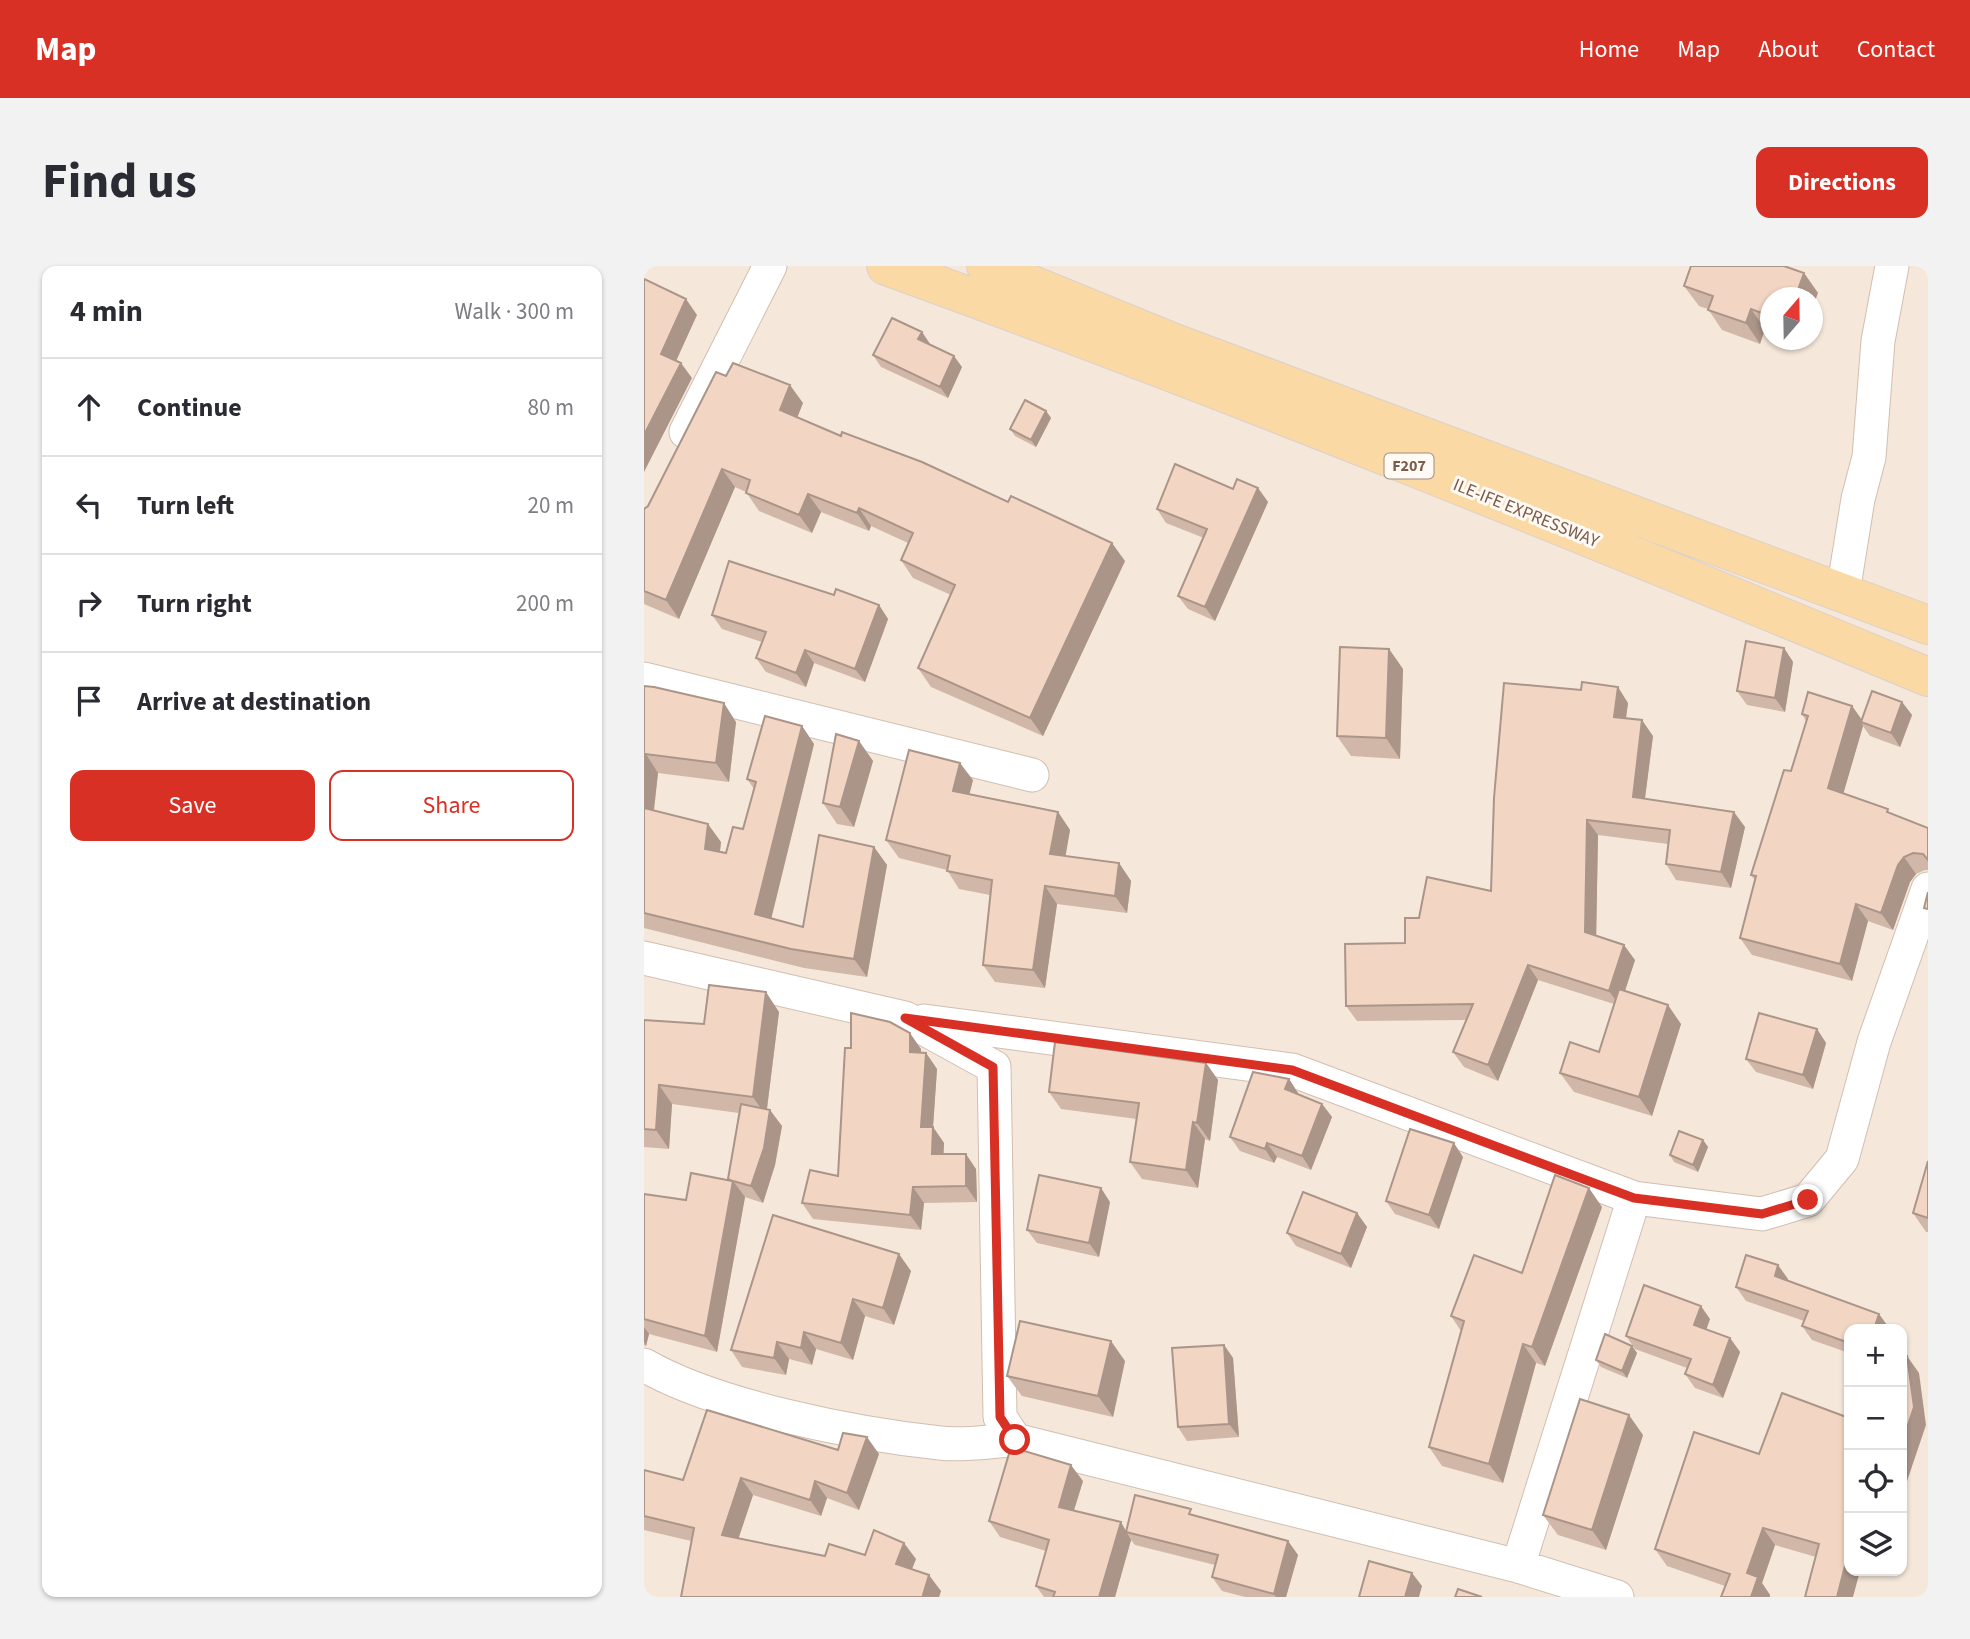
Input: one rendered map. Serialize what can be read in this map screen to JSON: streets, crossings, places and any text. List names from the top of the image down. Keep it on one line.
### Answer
{"streets":{"main road":["F207","ILE-IFE EXPRESSWAY"]},"north":"top","page":{"header":"Map","nav":["Home","Map","About","Contact"],"title":"Find us","buttons":["Directions",["Save","Share"]],"heading":["4 min","Walk · 300 m"],"list":[["Continue","80 m"],["Turn left","20 m"],["Turn right","200 m"],"Arrive at destination"],"map_buttons":["+","−"]}}
